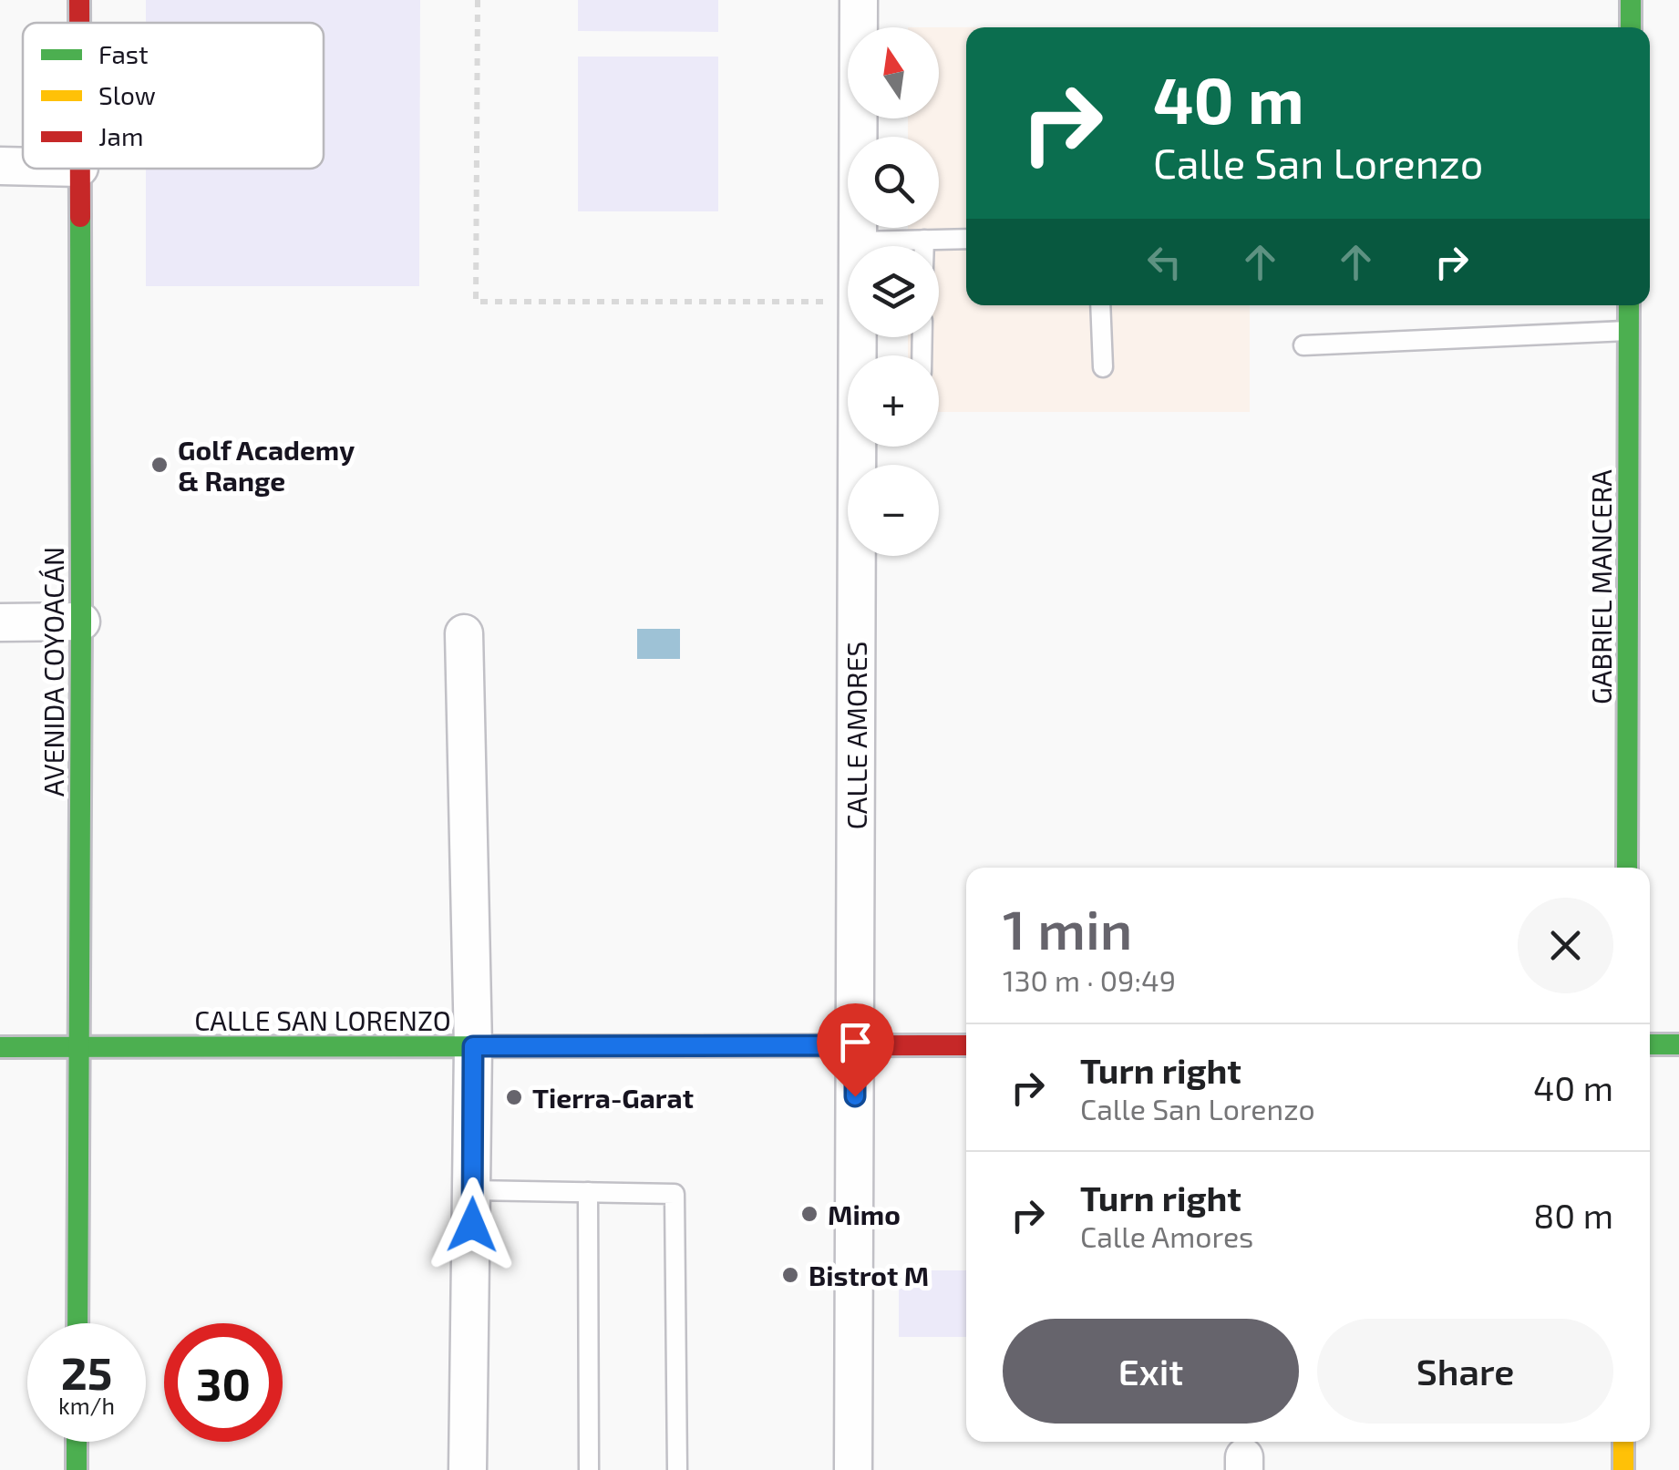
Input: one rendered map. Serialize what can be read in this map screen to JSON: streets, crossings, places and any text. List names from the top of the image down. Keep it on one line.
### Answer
{"streets":{"main road":["GABRIEL MANCERA","AVENIDA COYOACÁN","CALLE SAN LORENZO"],"street":["CALLE AMORES"]},"crossings":[["AVENIDA COYOACÁN","CALLE SAN LORENZO"],["CALLE AMORES","CALLE SAN LORENZO"]],"places":["Golf Academy & Range","Tierra-Garat","Mimo","Bistrot M"],"legend":["Fast","Slow","Jam"],"north":"top","page":{"map_buttons":["+","−"],"turn":["40 m","Calle San Lorenzo"],"heading":["1 min","130 m · 09:49"],"list":[{"name":"Turn right","note":"Calle San Lorenzo","value":"40 m"},{"name":"Turn right","note":"Calle Amores","value":"80 m"}],"buttons":["Exit","Share"],"speed":"25 km/h","limit":"30"}}
